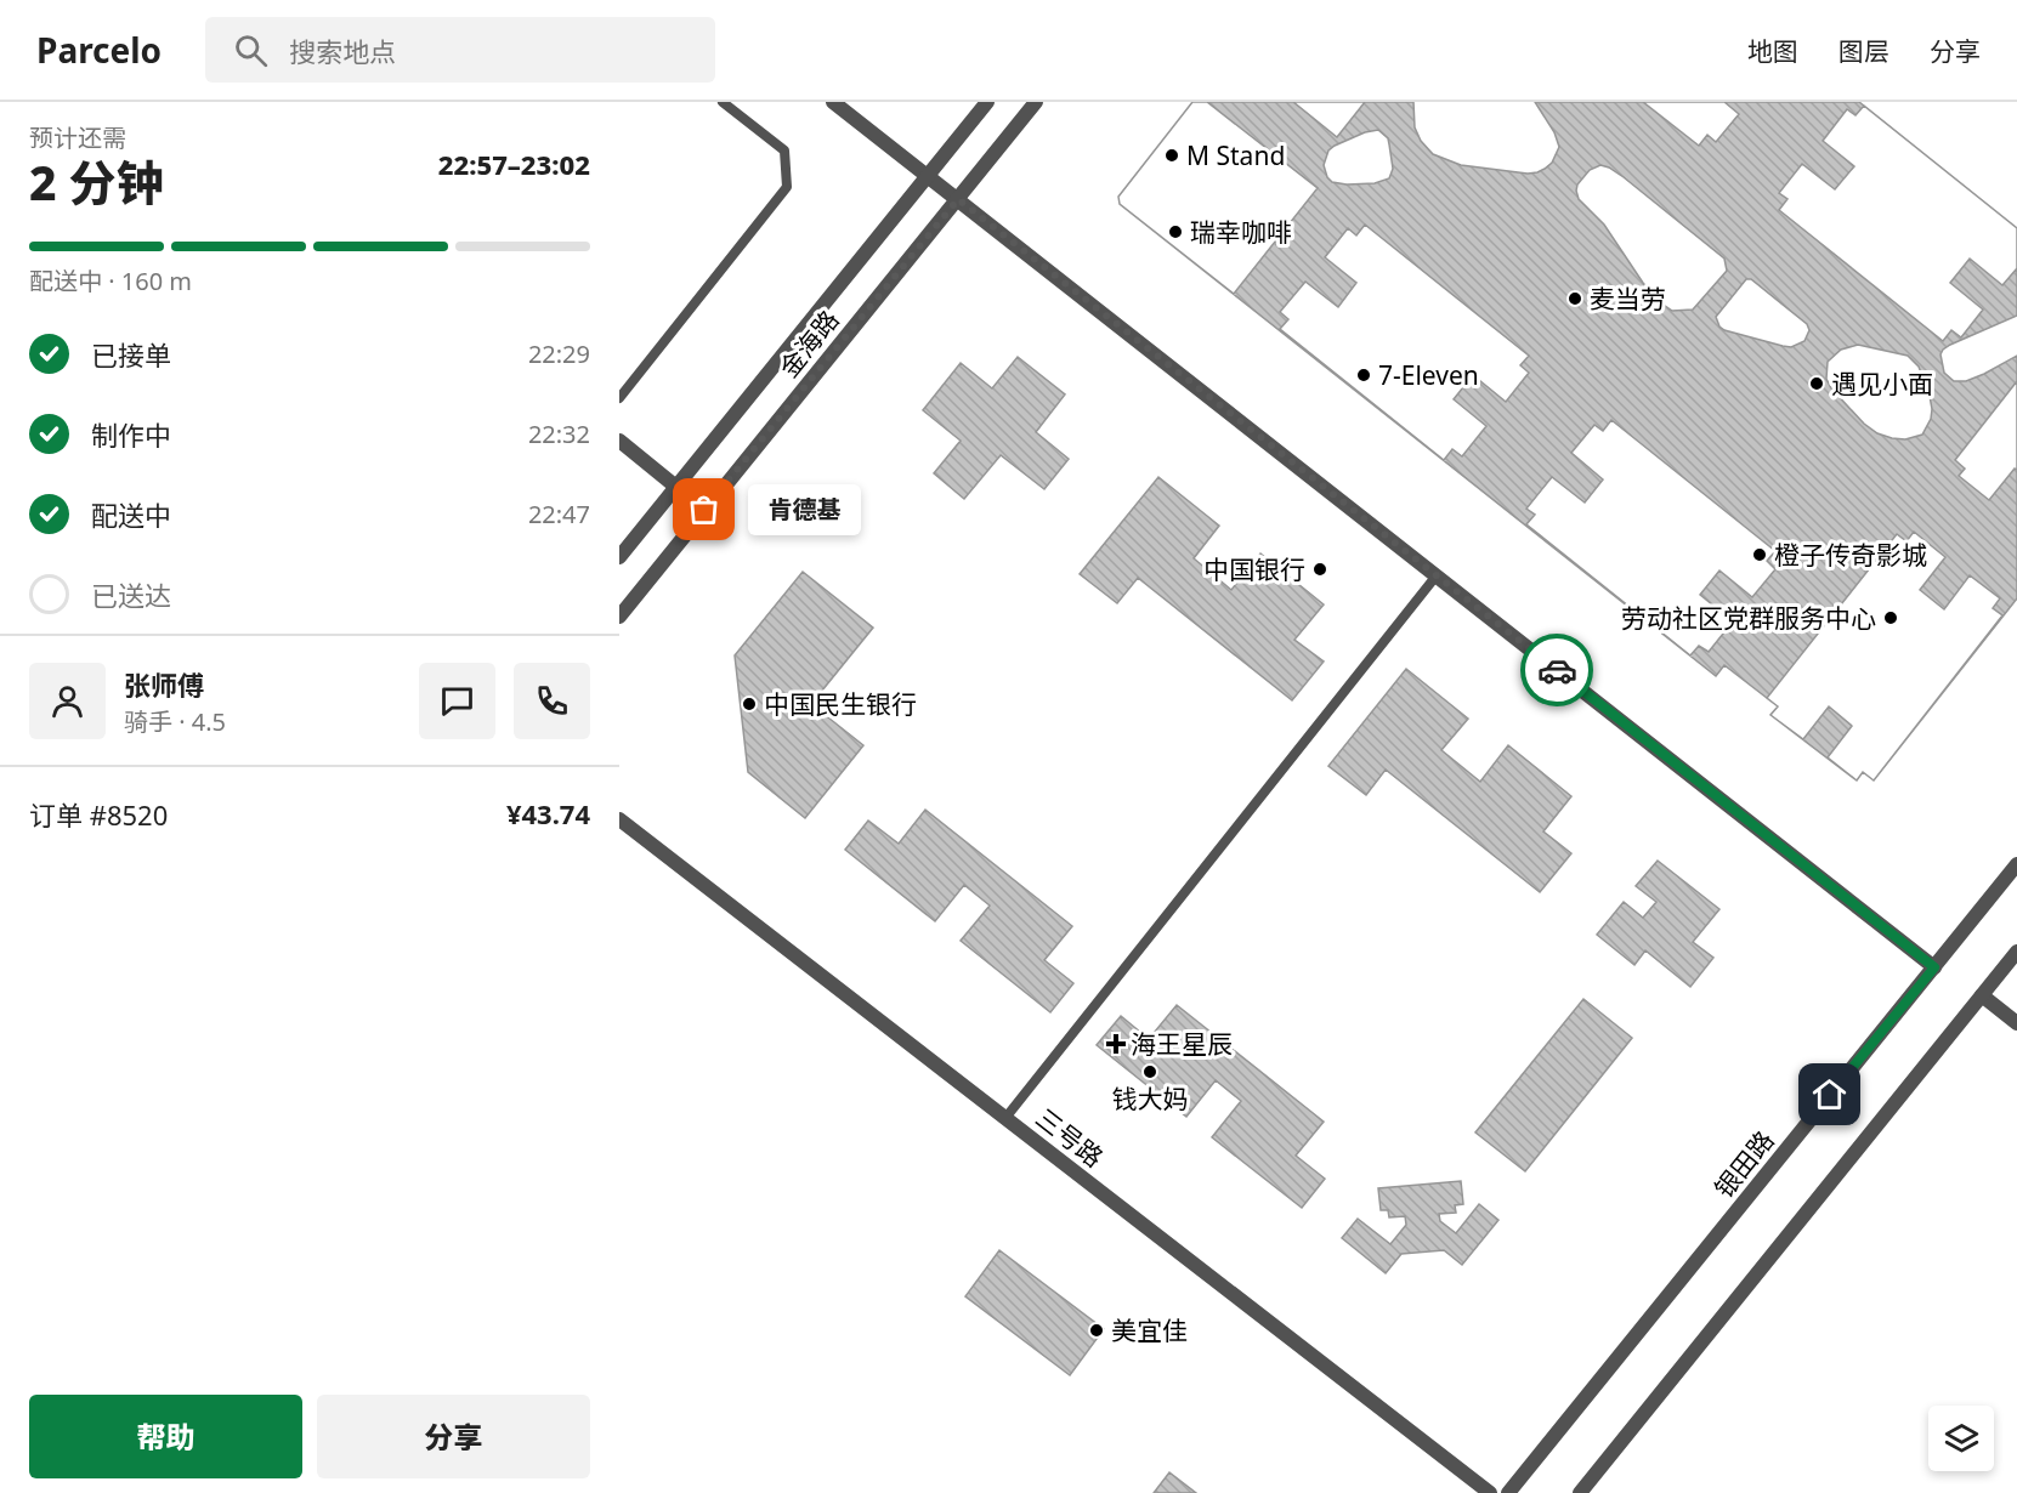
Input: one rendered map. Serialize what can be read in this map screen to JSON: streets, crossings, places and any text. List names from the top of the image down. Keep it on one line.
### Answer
{"streets":{"street":["金海路","三号路","银田路"]},"places":{"other":["M Stand","瑞幸咖啡","麦当劳","7-Eleven","遇见小面","肯德基","橙子传奇影城","中国银行","劳动社区党群服务中心","中国民生银行","钱大妈","美宜佳"],"health":["海王星辰"]},"page":{"header":"Parcelo","search":"搜索地点","nav":["地图","图层","分享"],"heading":["2 分钟","预计还需","22:57–23:02"],"panel":["张师傅","骑手 · 4.5","订单 #8520","¥43.74"],"bar":"配送中 · 160 m","list":[["已接单","22:29"],["制作中","22:32"],["配送中","22:47"],"已送达"],"bubble":"肯德基","buttons":["帮助","分享"]}}
